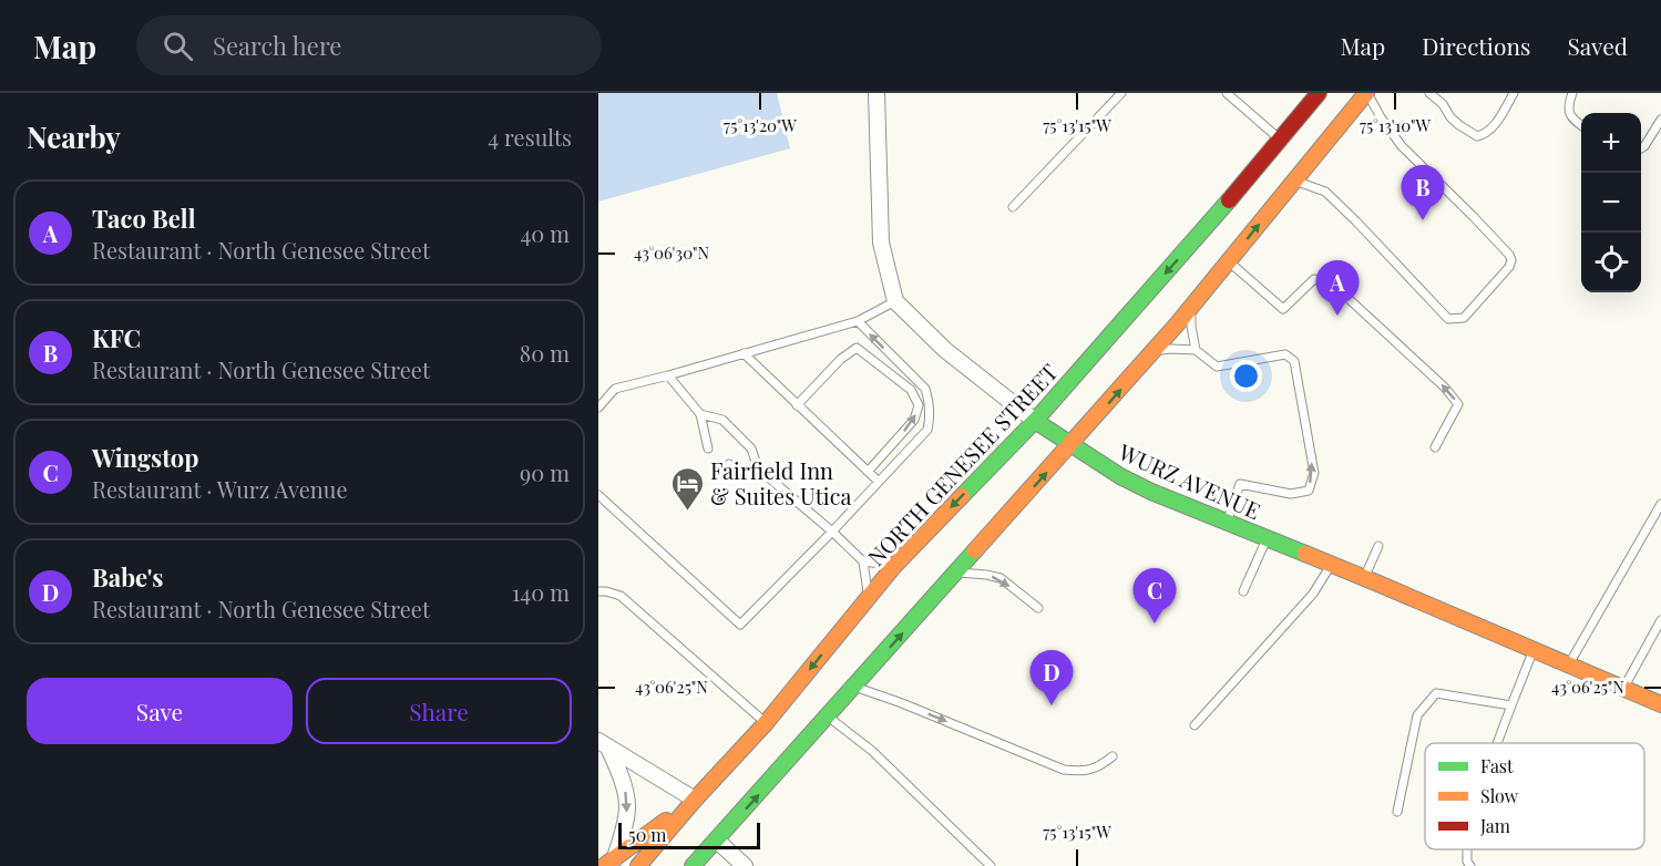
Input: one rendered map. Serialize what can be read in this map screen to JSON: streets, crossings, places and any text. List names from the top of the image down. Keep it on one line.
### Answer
{"streets":{"main road":["NORTH GENESEE STREET","WURZ AVENUE"]},"crossings":[["NORTH GENESEE STREET","WURZ AVENUE"]],"places":{"hotel":["Fairfield Inn & Suites Utica"]},"legend":["Fast","Slow","Jam"],"scale_bar":"50 m","page":{"header":"Map","search":"Search here","nav":["Map","Directions","Saved"],"heading":["Nearby","4 results"],"map_buttons":["+","−"],"pins":["B","A","C","D"],"list":[{"mark":"A","name":"Taco Bell","note":"Restaurant · North Genesee Street","value":"40 m"},{"mark":"B","name":"KFC","note":"Restaurant · North Genesee Street","value":"80 m"},{"mark":"C","name":"Wingstop","note":"Restaurant · Wurz Avenue","value":"90 m"},{"mark":"D","name":"Babe's","note":"Restaurant · North Genesee Street","value":"140 m"}],"buttons":["Save","Share"],"scale":"50 m"},"coordinates":["75°13'20\"W","75°13'15\"W","75°13'10\"W","43°06'30\"N","43°06'25\"N"]}
